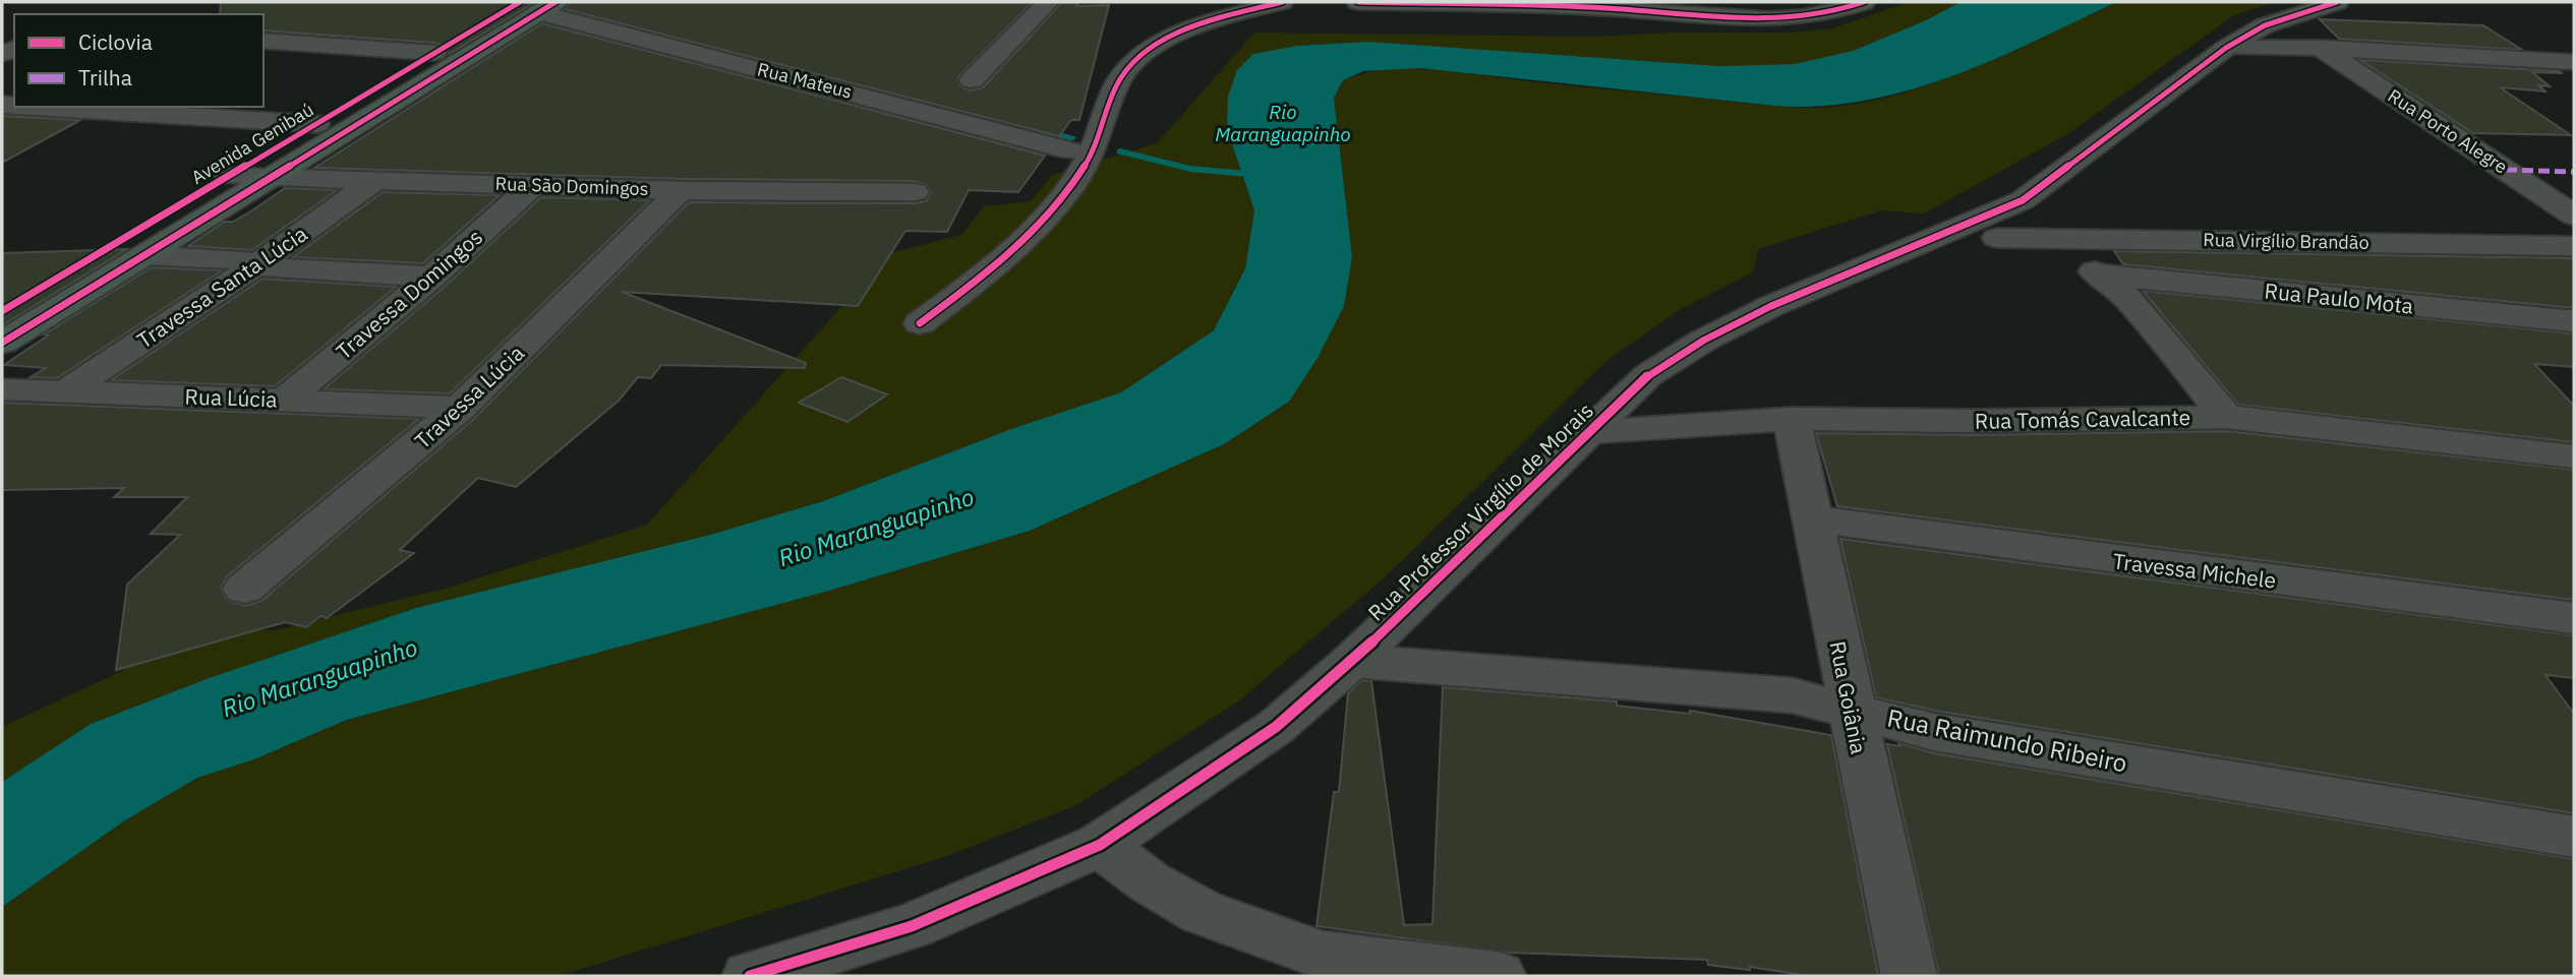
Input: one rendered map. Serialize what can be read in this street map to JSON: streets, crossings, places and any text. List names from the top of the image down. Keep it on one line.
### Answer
{"streets":{"main road":["Avenida Genibaú"],"street":["Rua Mateus","Rua Porto Alegre","Rua São Domingos","Rua Virgílio Brandão","Travessa Santa Lúcia","Travessa Domingos","Rua Paulo Mota","Travessa Lúcia","Rua Lúcia","Rua Tomás Cavalcante","Rua Professor Virgílio de Morais","Travessa Michele","Rua Goiânia","Rua Raimundo Ribeiro"]},"crossings":[["Rua Mateus","Avenida Genibaú"],["Avenida Genibaú","Rua São Domingos"],["Rua São Domingos","Travessa Santa Lúcia"],["Rua São Domingos","Travessa Domingos"],["Rua São Domingos","Travessa Lúcia"],["Travessa Santa Lúcia","Rua Lúcia"],["Travessa Domingos","Rua Lúcia"],["Travessa Lúcia","Rua Lúcia"],["Rua Tomás Cavalcante","Rua Professor Virgílio de Morais"],["Rua Tomás Cavalcante","Rua Goiânia"],["Rua Professor Virgílio de Morais","Rua Raimundo Ribeiro"],["Travessa Michele","Rua Goiânia"],["Rua Goiânia","Rua Raimundo Ribeiro"]],"water":["Rio Maranguapinho"],"legend":["Ciclovia","Trilha"]}
